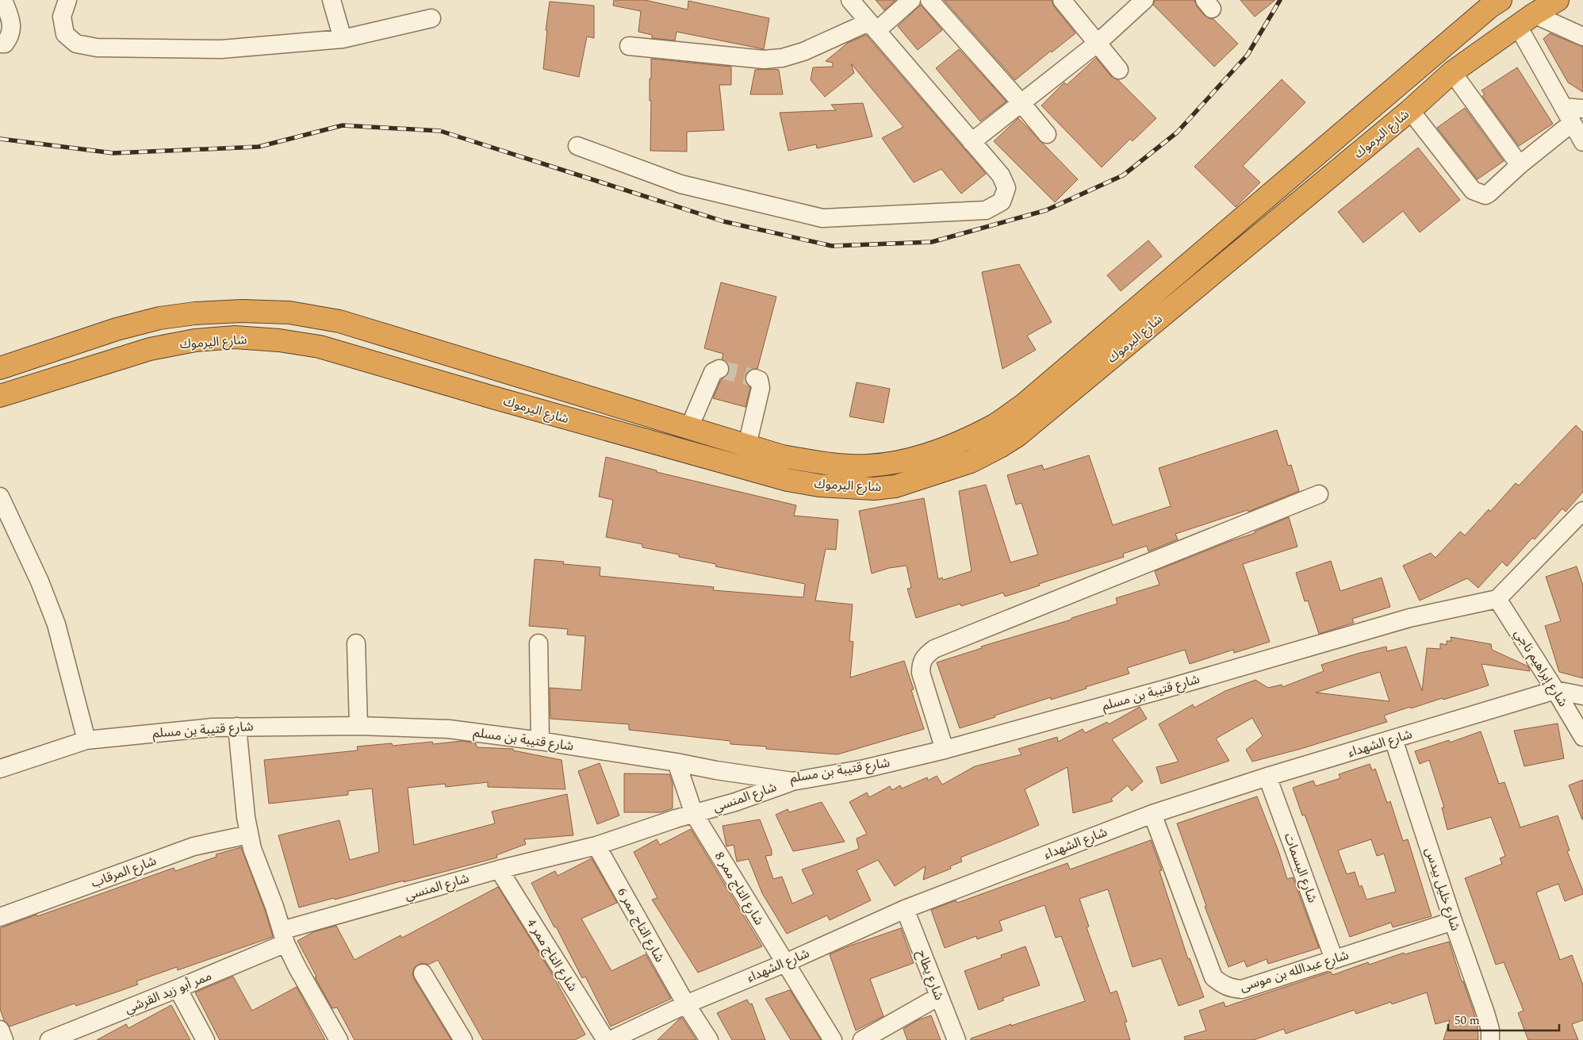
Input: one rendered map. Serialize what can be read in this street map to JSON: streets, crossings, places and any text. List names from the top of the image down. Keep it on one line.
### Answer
{"streets":{"highway":["شارع اليرموك"],"street":["شارع إبراهيم ناجي","شارع قتيبة بن مسلم","شارع الشهداء","شارع المنسي","شارع البسمات","شارع المرقاب","شارع التاج ممر 8","شارع خليل بيدس","شارع التاج ممر 6","شارع التاج ممر 4","شارع عبدالله بن موسى","شارع يطاح","ممر أبو زيد القرشي"]},"crossings":[["شارع إبراهيم ناجي","شارع قتيبة بن مسلم"],["شارع إبراهيم ناجي","شارع الشهداء"],["شارع قتيبة بن مسلم","شارع المنسي"],["شارع قتيبة بن مسلم","شارع التاج ممر 8"],["شارع الشهداء","شارع البسمات"],["شارع الشهداء","شارع التاج ممر 8"],["شارع الشهداء","شارع خليل بيدس"],["شارع الشهداء","شارع التاج ممر 6"],["شارع الشهداء","شارع عبدالله بن موسى"],["شارع الشهداء","شارع يطاح"],["شارع المنسي","شارع التاج ممر 8"],["شارع المنسي","شارع التاج ممر 6"],["شارع المنسي","شارع التاج ممر 4"],["شارع المنسي","ممر أبو زيد القرشي"],["شارع البسمات","شارع عبدالله بن موسى"],["شارع خليل بيدس","شارع عبدالله بن موسى"]],"scale_bar":"50 m"}
